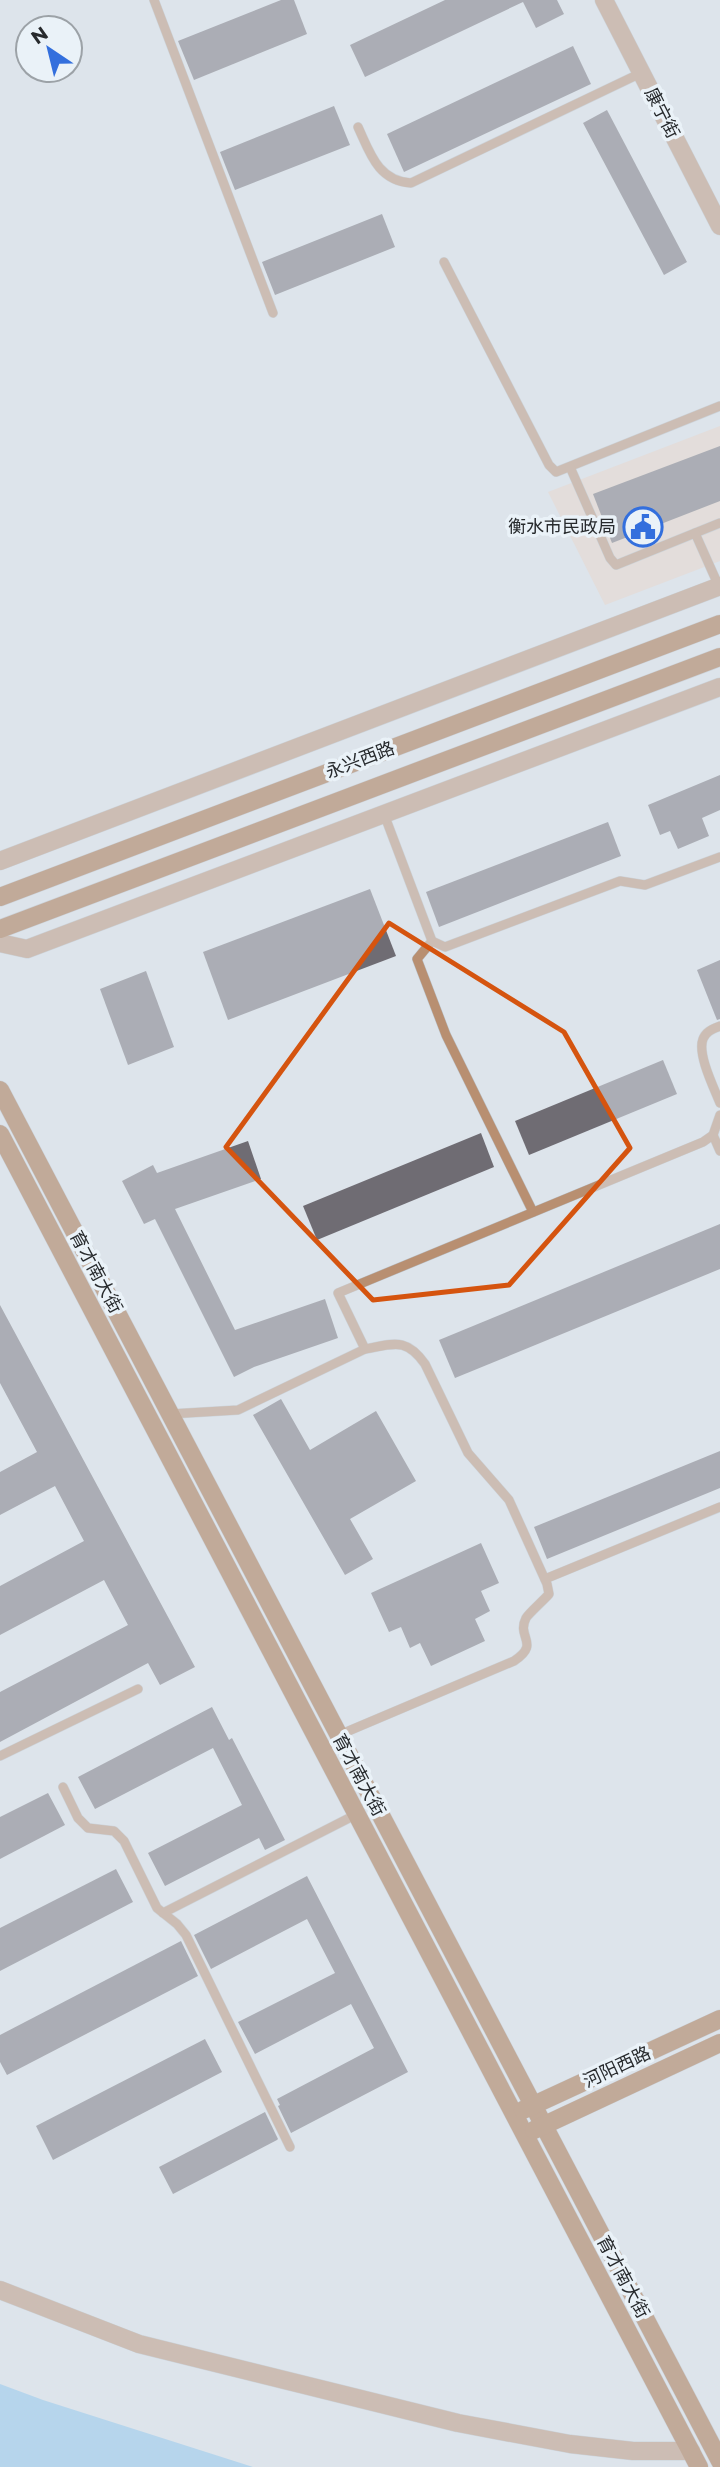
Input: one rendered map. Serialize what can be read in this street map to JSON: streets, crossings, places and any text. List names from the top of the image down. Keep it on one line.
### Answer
{"streets":{"main road":["永兴西路","育才南大街","河阳西路"],"street":["康宁街"]},"crossings":[["育才南大街","河阳西路"]],"places":{"public building":["衡水市民政局"]},"north":"top left"}
